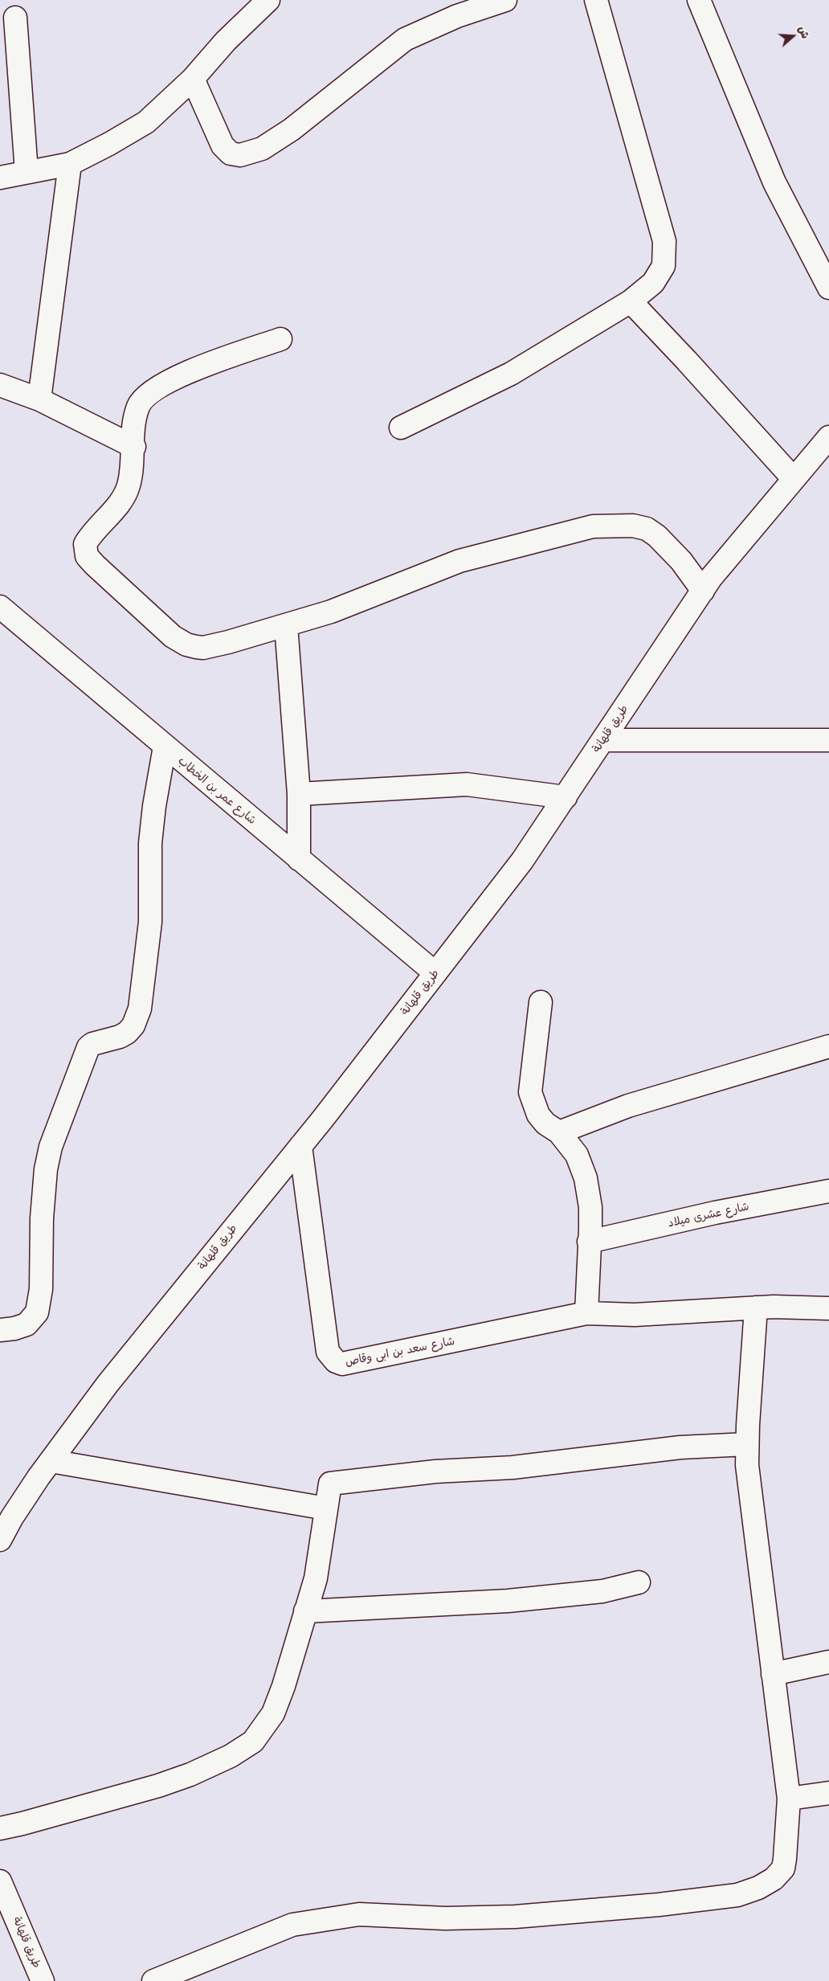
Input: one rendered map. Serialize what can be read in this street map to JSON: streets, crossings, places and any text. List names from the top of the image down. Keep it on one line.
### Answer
{"streets":{"street":["طريق قلهانة","شارع عمر بن الخطاب","شارع عشرى ميلاد","شارع سعد بن ابى وقاص"]},"crossings":[["طريق قلهانة","شارع عمر بن الخطاب"],["طريق قلهانة","شارع سعد بن ابى وقاص"]],"north":"right"}
